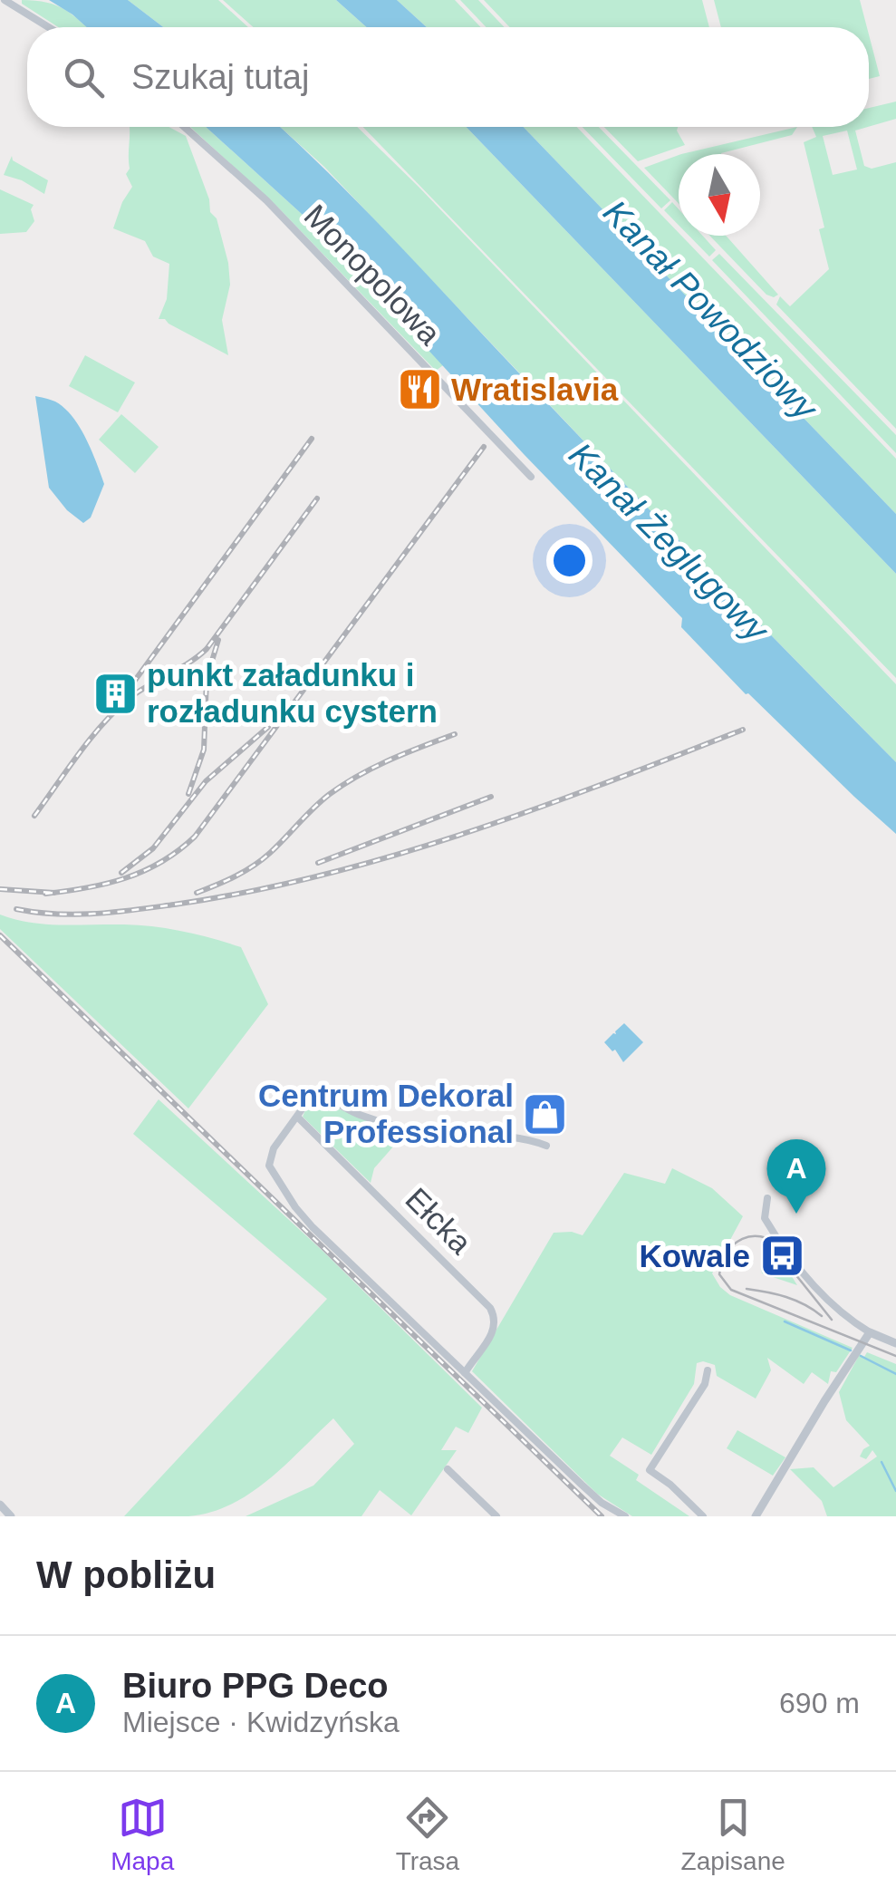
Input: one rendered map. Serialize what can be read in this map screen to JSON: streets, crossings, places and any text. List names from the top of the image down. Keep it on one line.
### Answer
{"streets":{"street":["Monopolowa","Ełcka"]},"water":["Kanał Powodziowy","Kanał Żeglugowy"],"places":{"restaurant":["Wratislavia"],"building":["punkt załadunku i rozładunku cystern"],"shop":["Centrum Dekoral Professional"],"bus stop":["Kowale"]},"north":"bottom","page":{"search":"Szukaj tutaj","pins":"A","heading":"W pobliżu","list":[{"mark":"A","name":"Biuro PPG Deco","note":"Miejsce · Kwidzyńska","value":"690 m"}],"nav":["Mapa","Trasa","Zapisane"]}}
